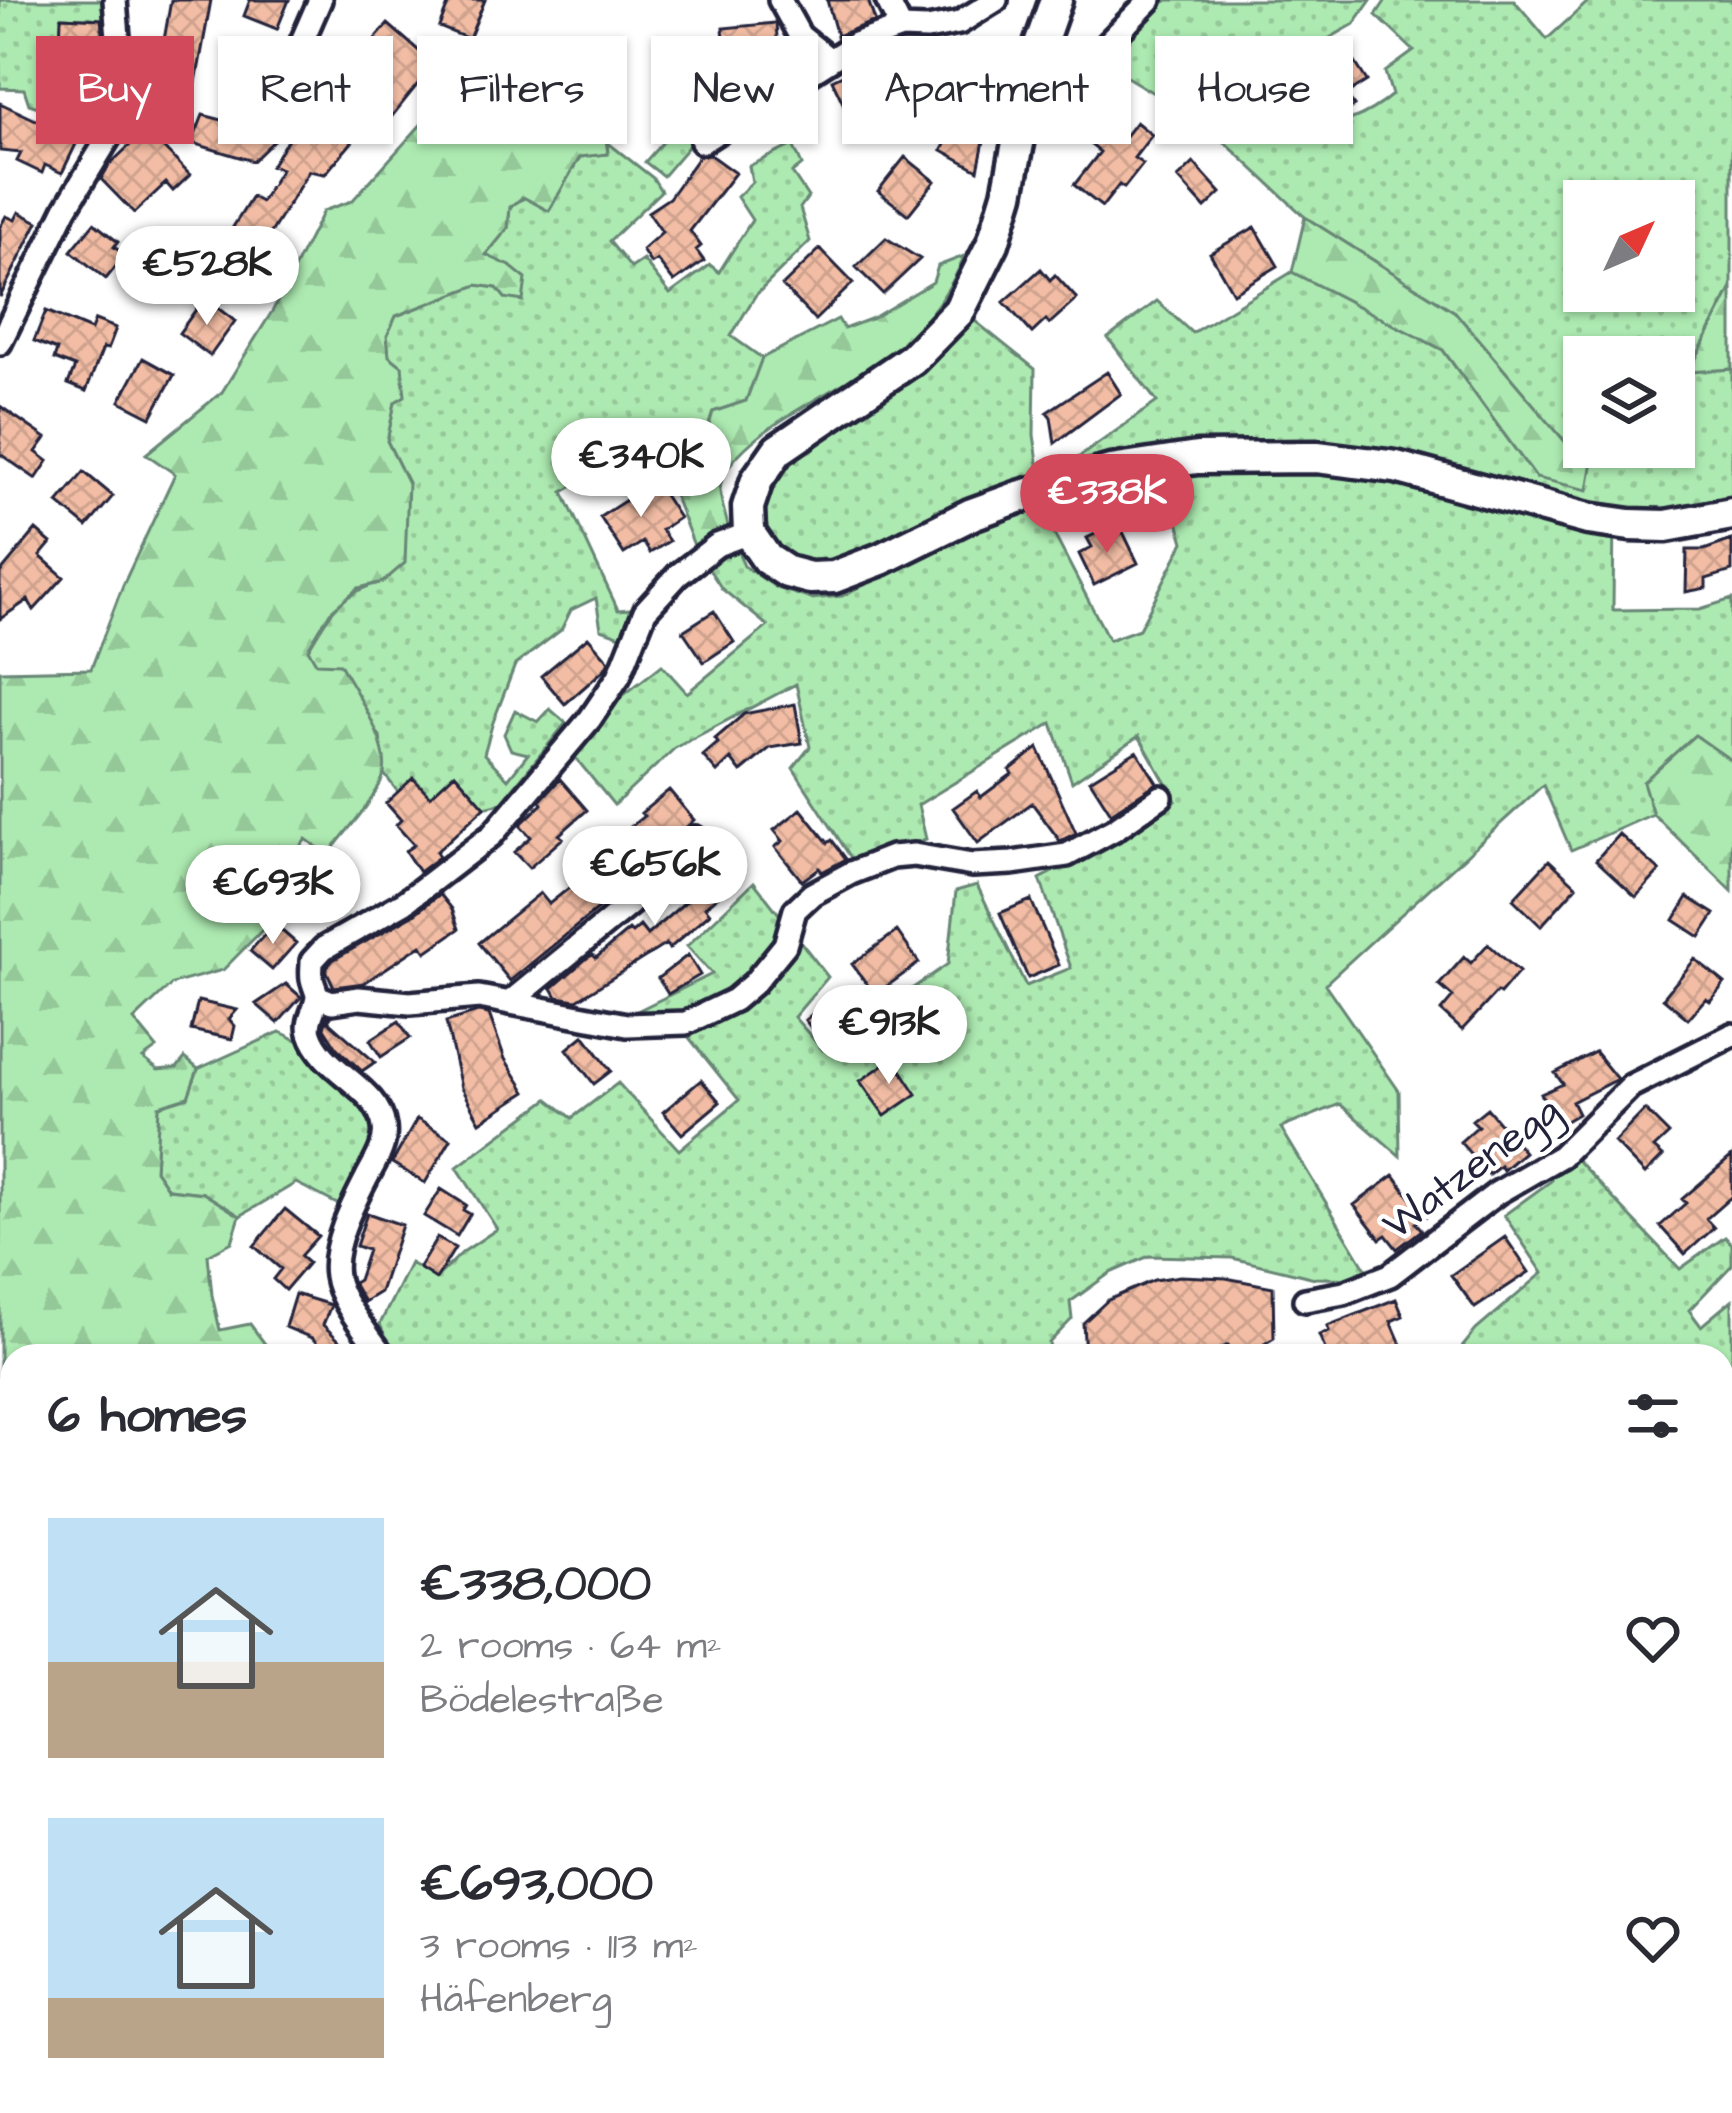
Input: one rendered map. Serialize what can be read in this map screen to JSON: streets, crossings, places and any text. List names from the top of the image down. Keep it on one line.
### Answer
{"streets":{"street":["Watzenegg"]},"north":"top right","page":{"chip":["Buy","Rent","Filters","New","Apartment","House"],"price":["€528K","€340K","€338K","€656K","€693K","€913K"],"heading":"6 homes","list":[{"name":"€338,000","note":"2 rooms · 64 m² · Bödelestraße"},{"name":"€693,000","note":"3 rooms · 113 m² · Häfenberg"}]}}
